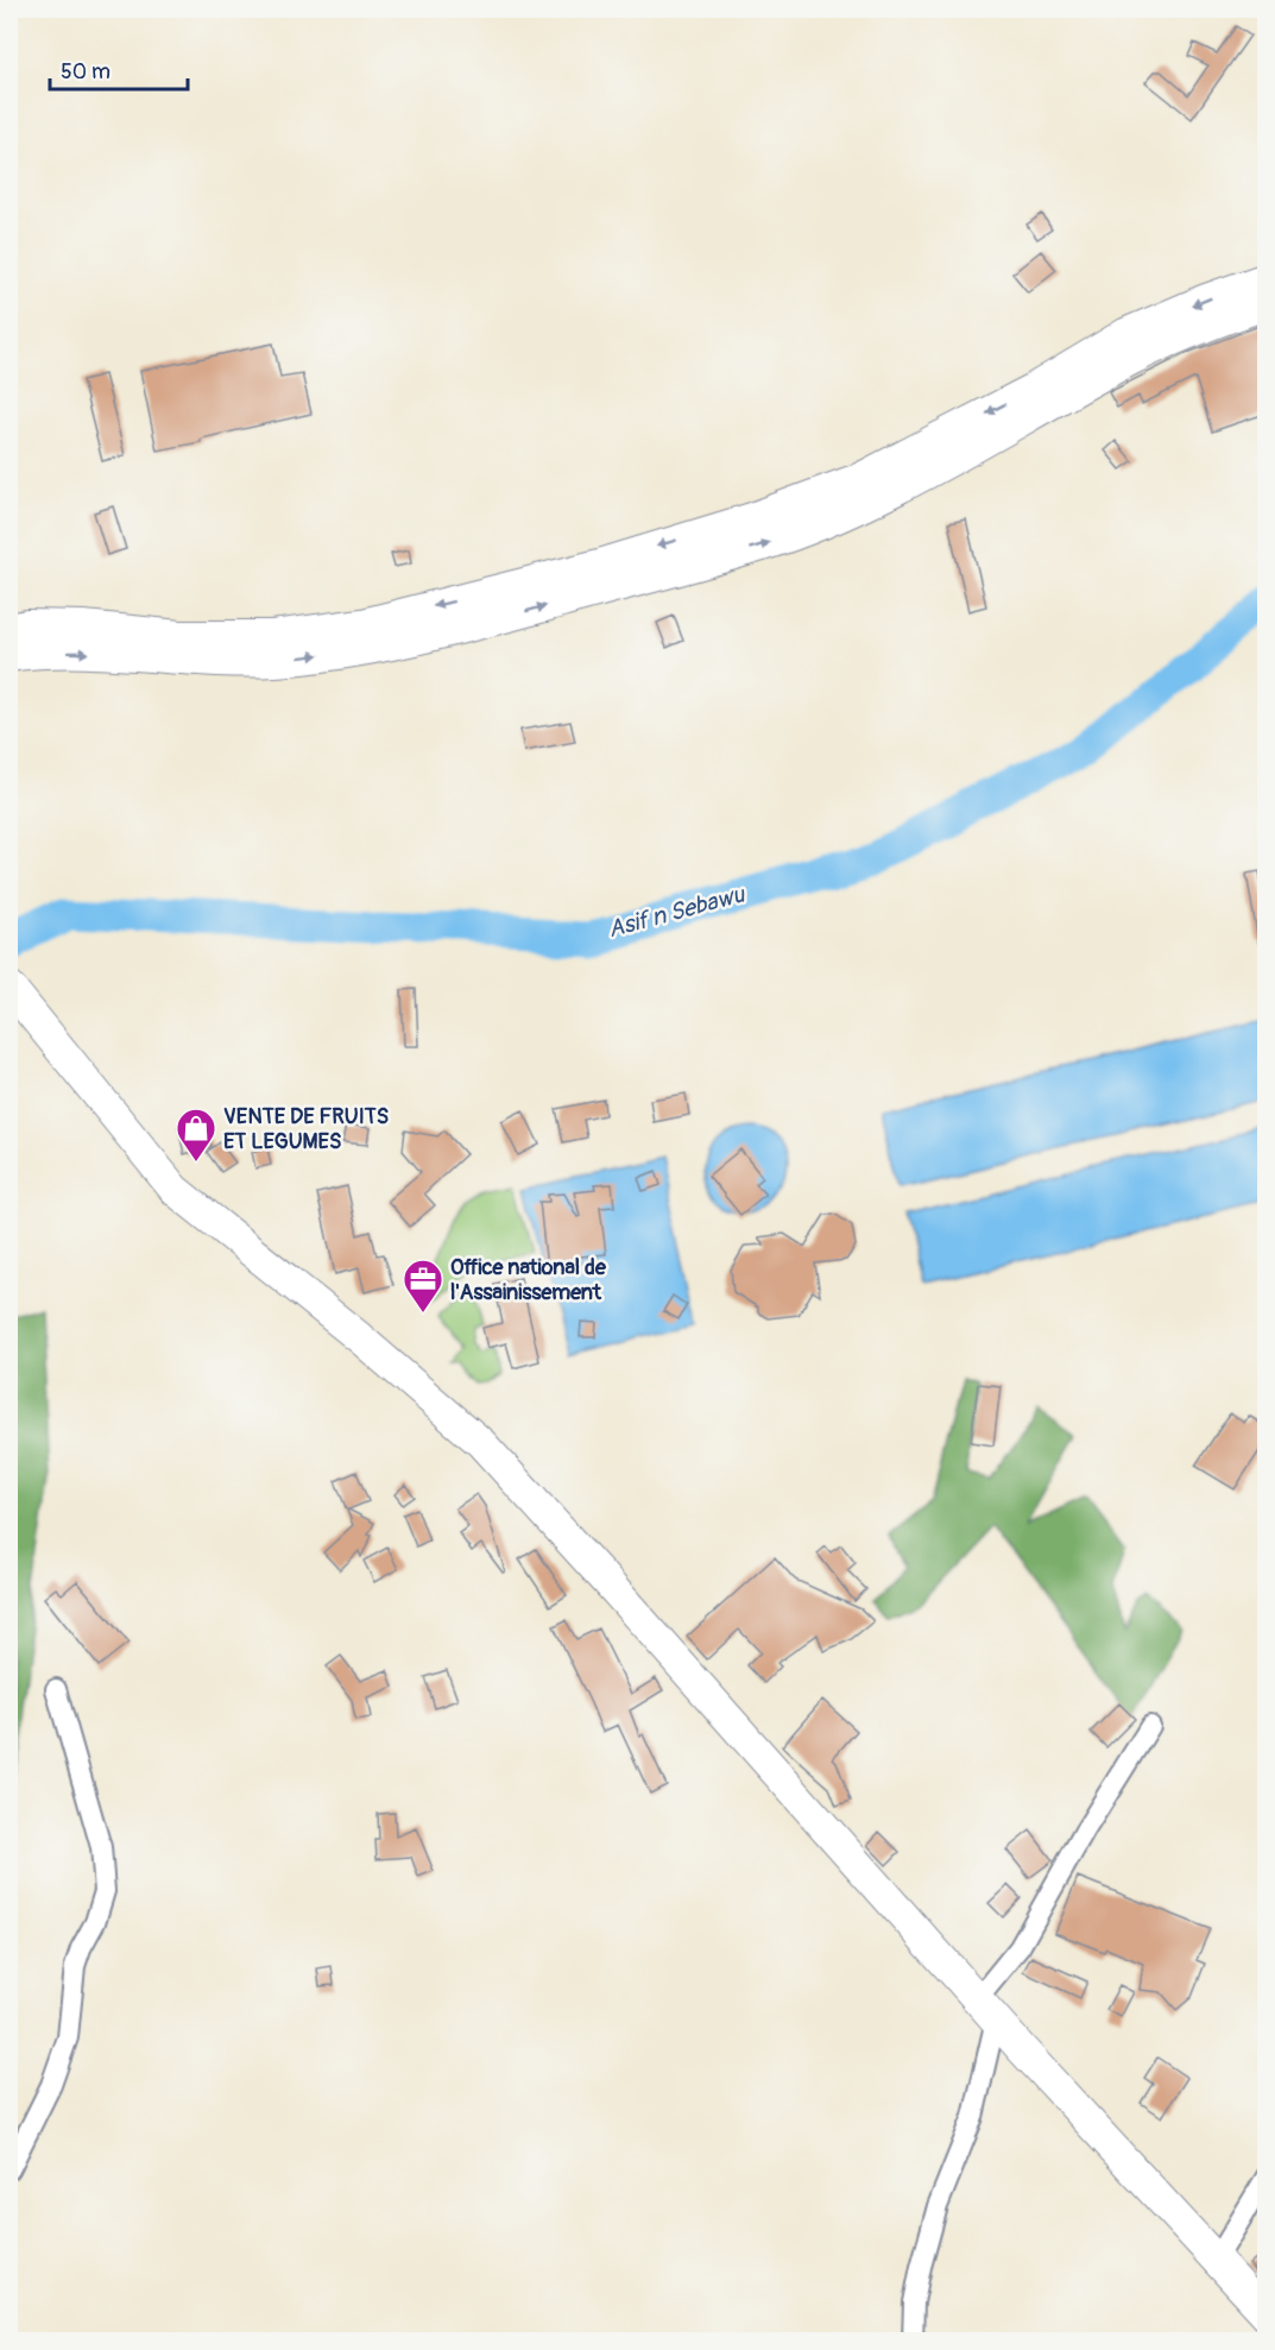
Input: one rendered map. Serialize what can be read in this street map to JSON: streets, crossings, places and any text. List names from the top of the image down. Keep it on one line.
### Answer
{"water":["Asif n Sebawu"],"places":{"shop":["VENTE DE FRUITS ET LEGUMES"],"office":["Office national de l'Assainissement"]},"scale_bar":"50 m"}
